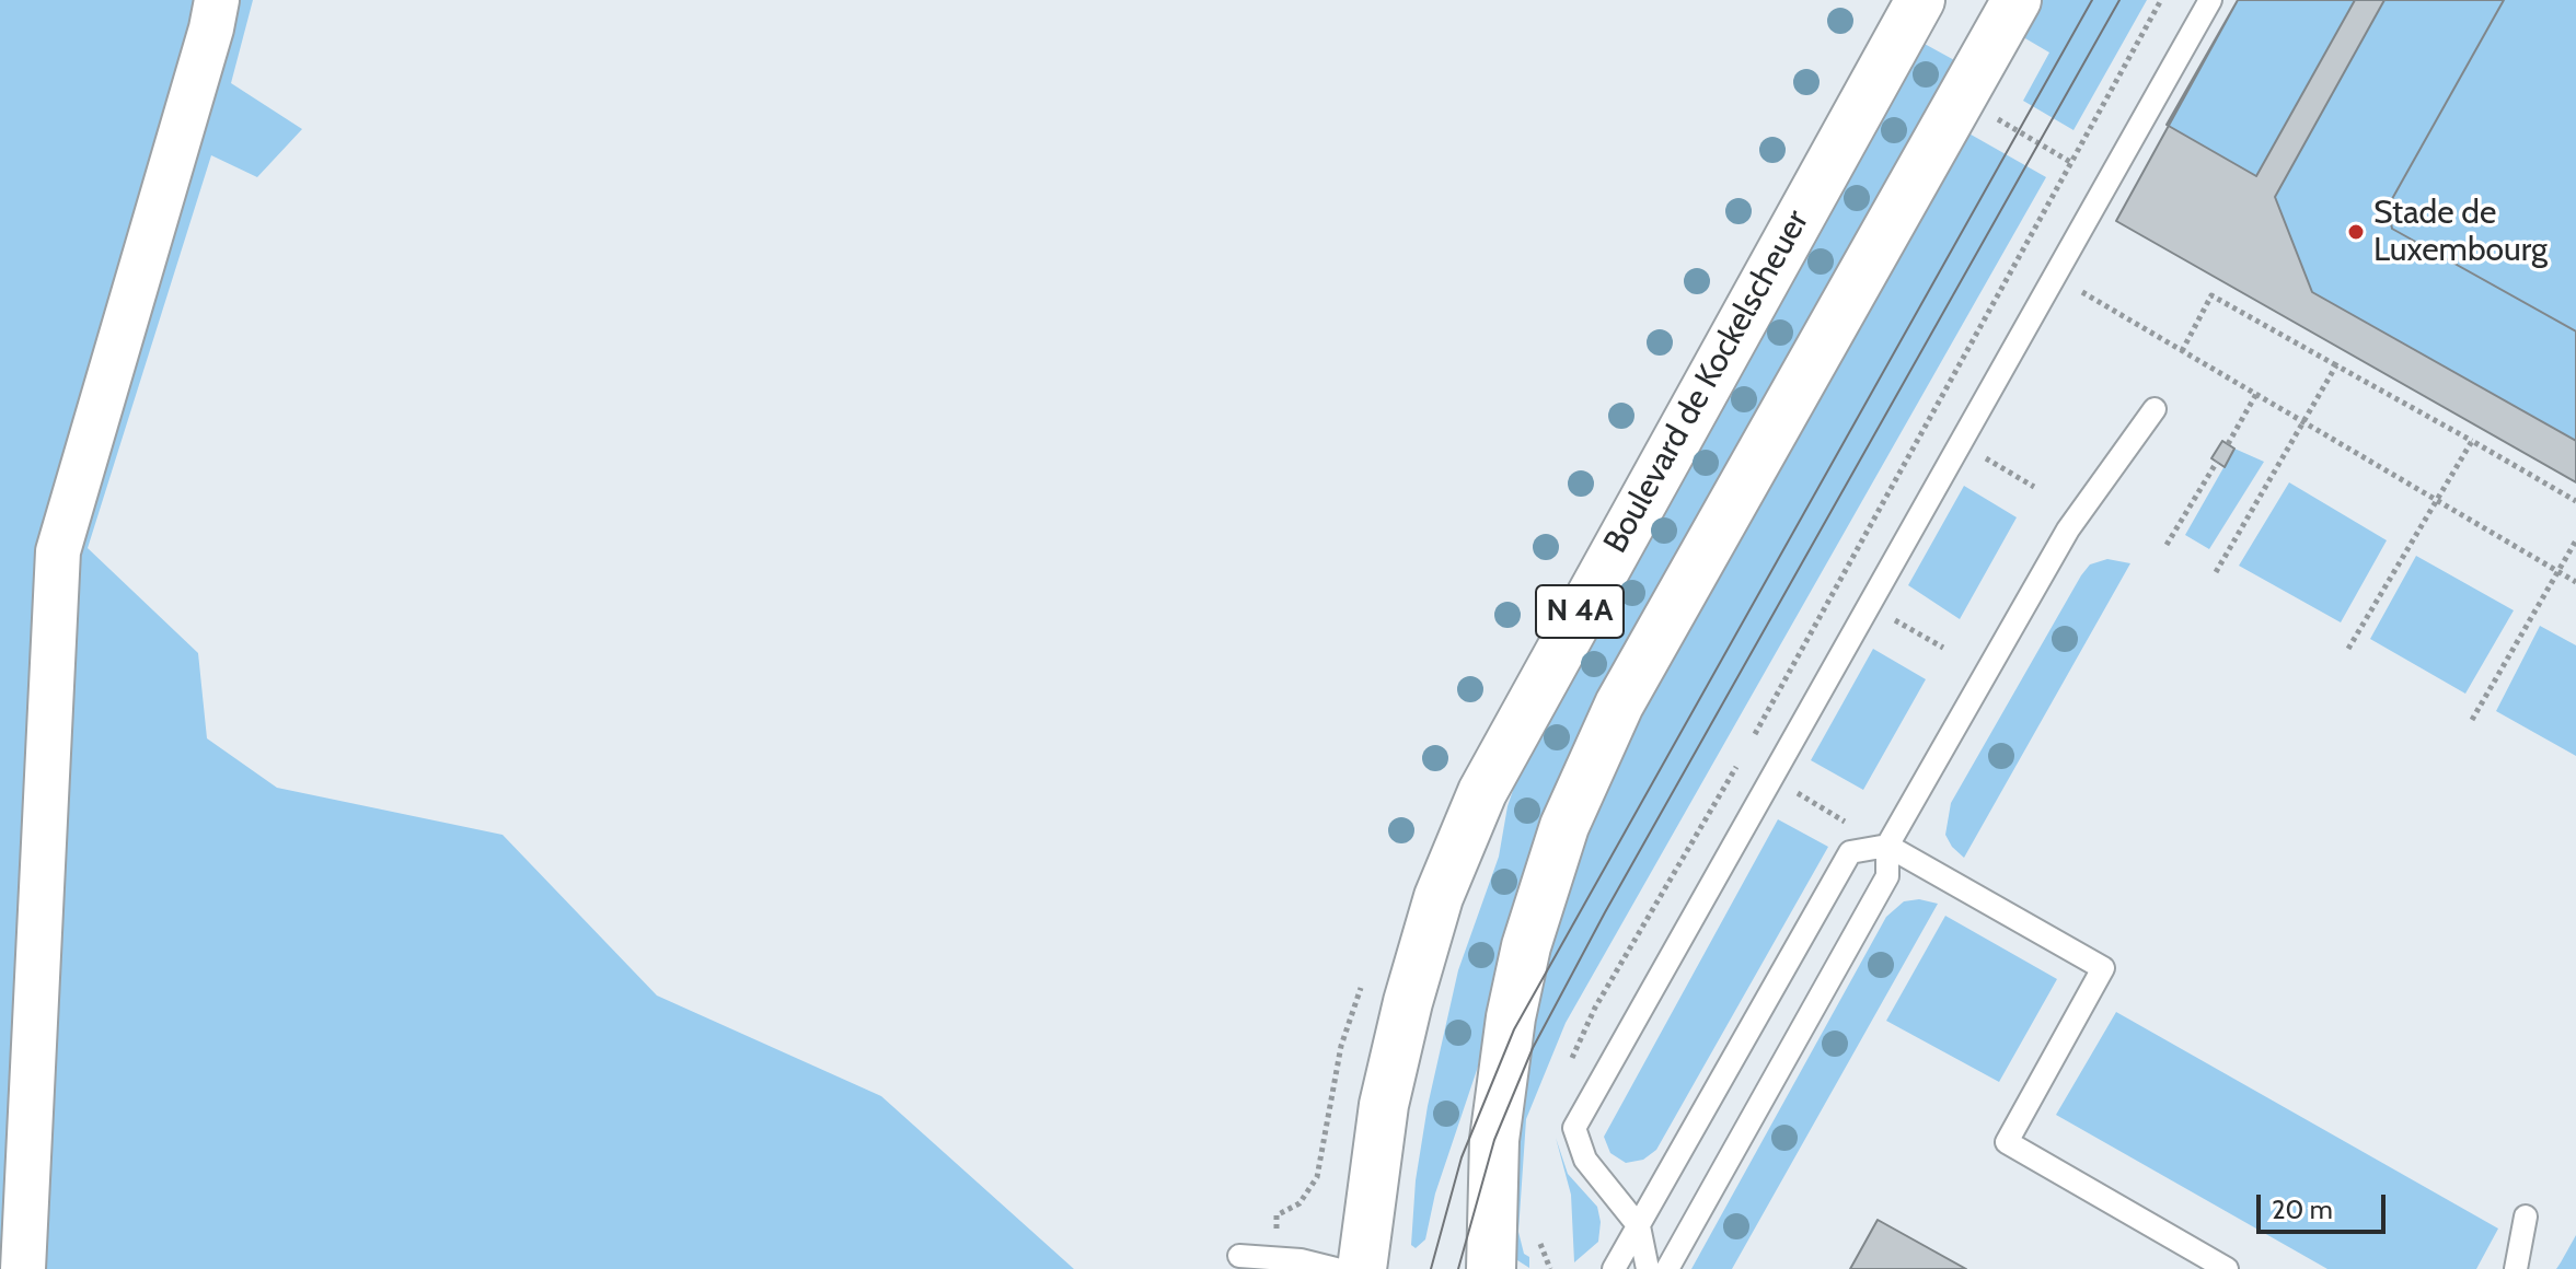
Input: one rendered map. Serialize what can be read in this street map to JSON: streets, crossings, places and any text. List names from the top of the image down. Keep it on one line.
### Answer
{"streets":{"main road":["Boulevard de Kockelscheuer","N 4A"]},"places":["Stade de Luxembourg"],"scale_bar":"20 m"}
